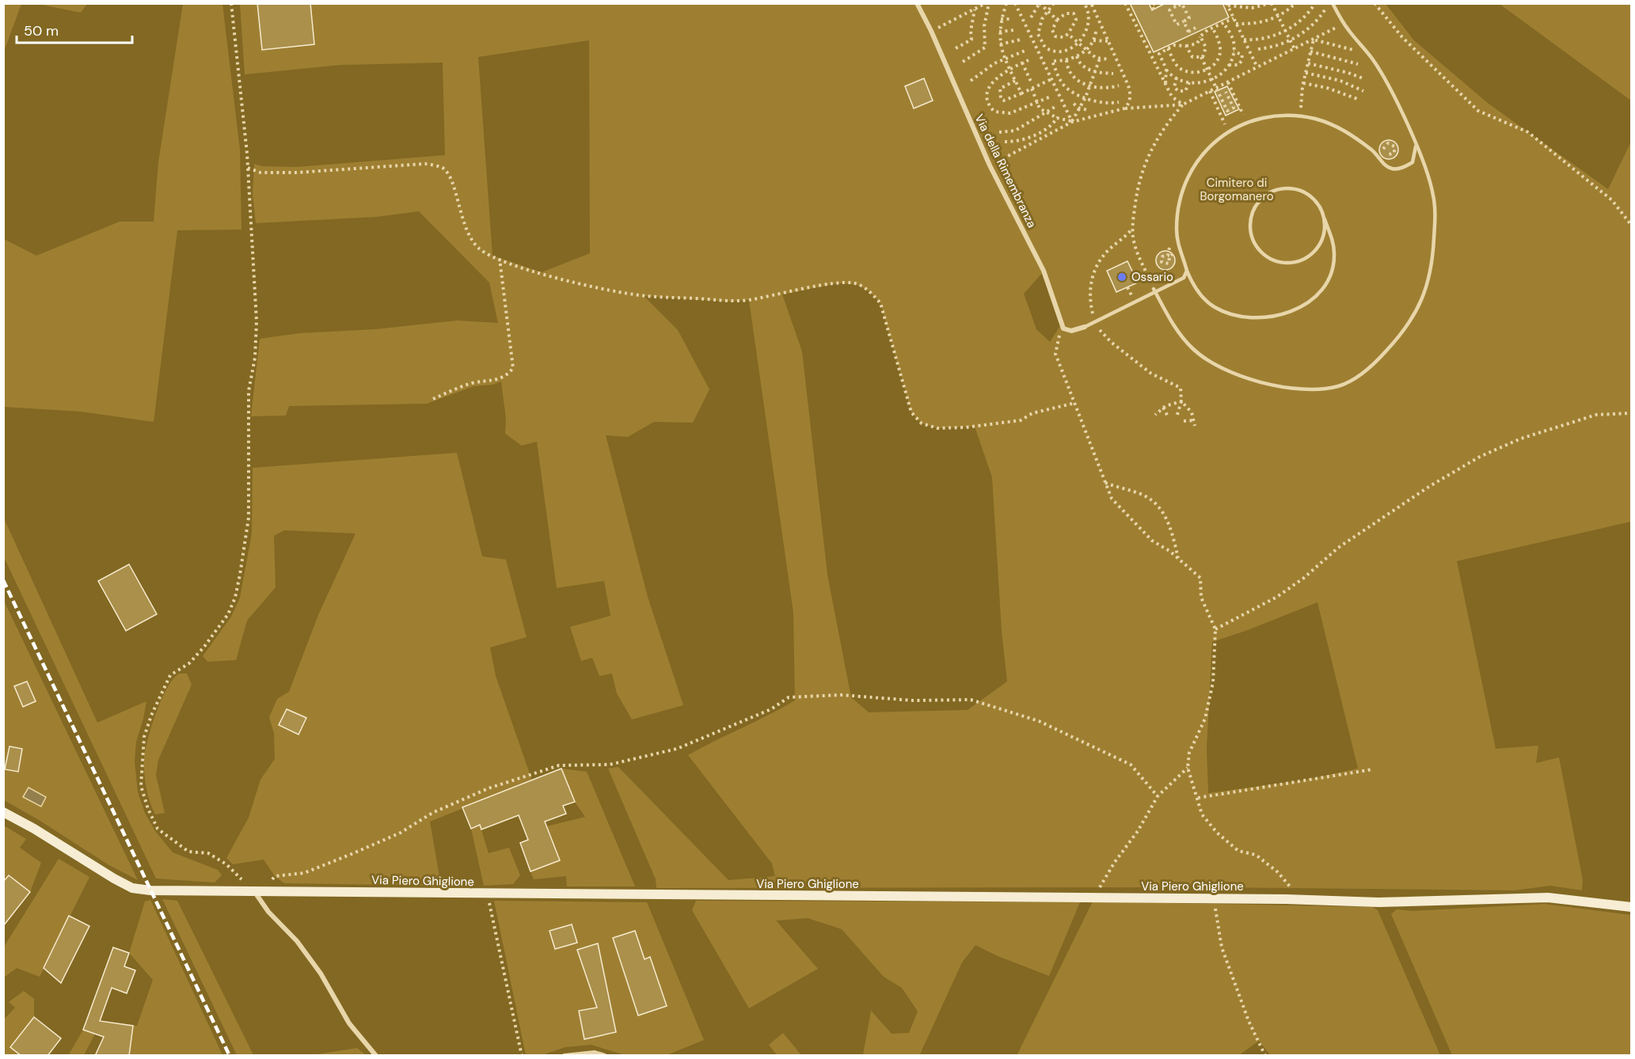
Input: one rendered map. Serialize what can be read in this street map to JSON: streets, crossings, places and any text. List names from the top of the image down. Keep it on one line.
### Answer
{"streets":{"street":["Via della Rimembranza","Via Piero Ghiglione"]},"parks":["Cimitero di Borgomanero"],"places":["Ossario"],"scale_bar":"50 m"}
